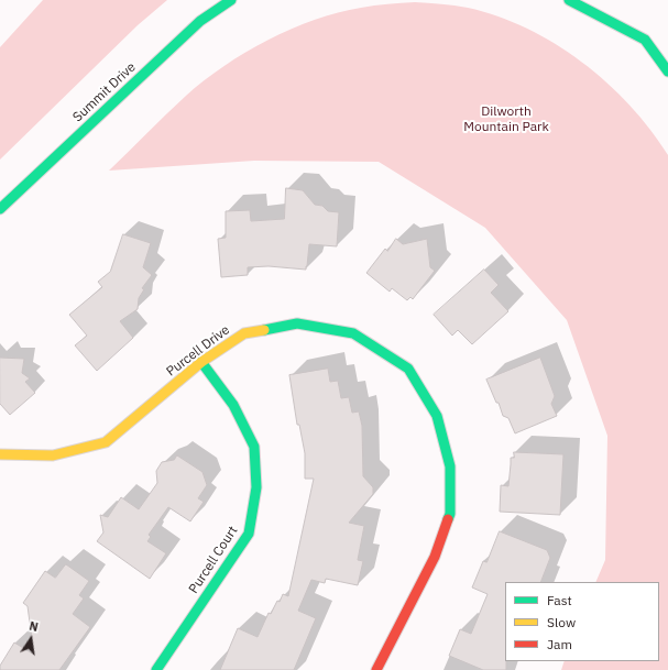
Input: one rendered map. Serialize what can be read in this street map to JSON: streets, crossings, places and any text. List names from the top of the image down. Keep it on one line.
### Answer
{"streets":{"street":["Summit Drive","Purcell Drive","Purcell Court"]},"crossings":[["Purcell Drive","Purcell Court"]],"parks":["Dilworth Mountain Park"],"legend":["Fast","Slow","Jam"],"north":"top"}
